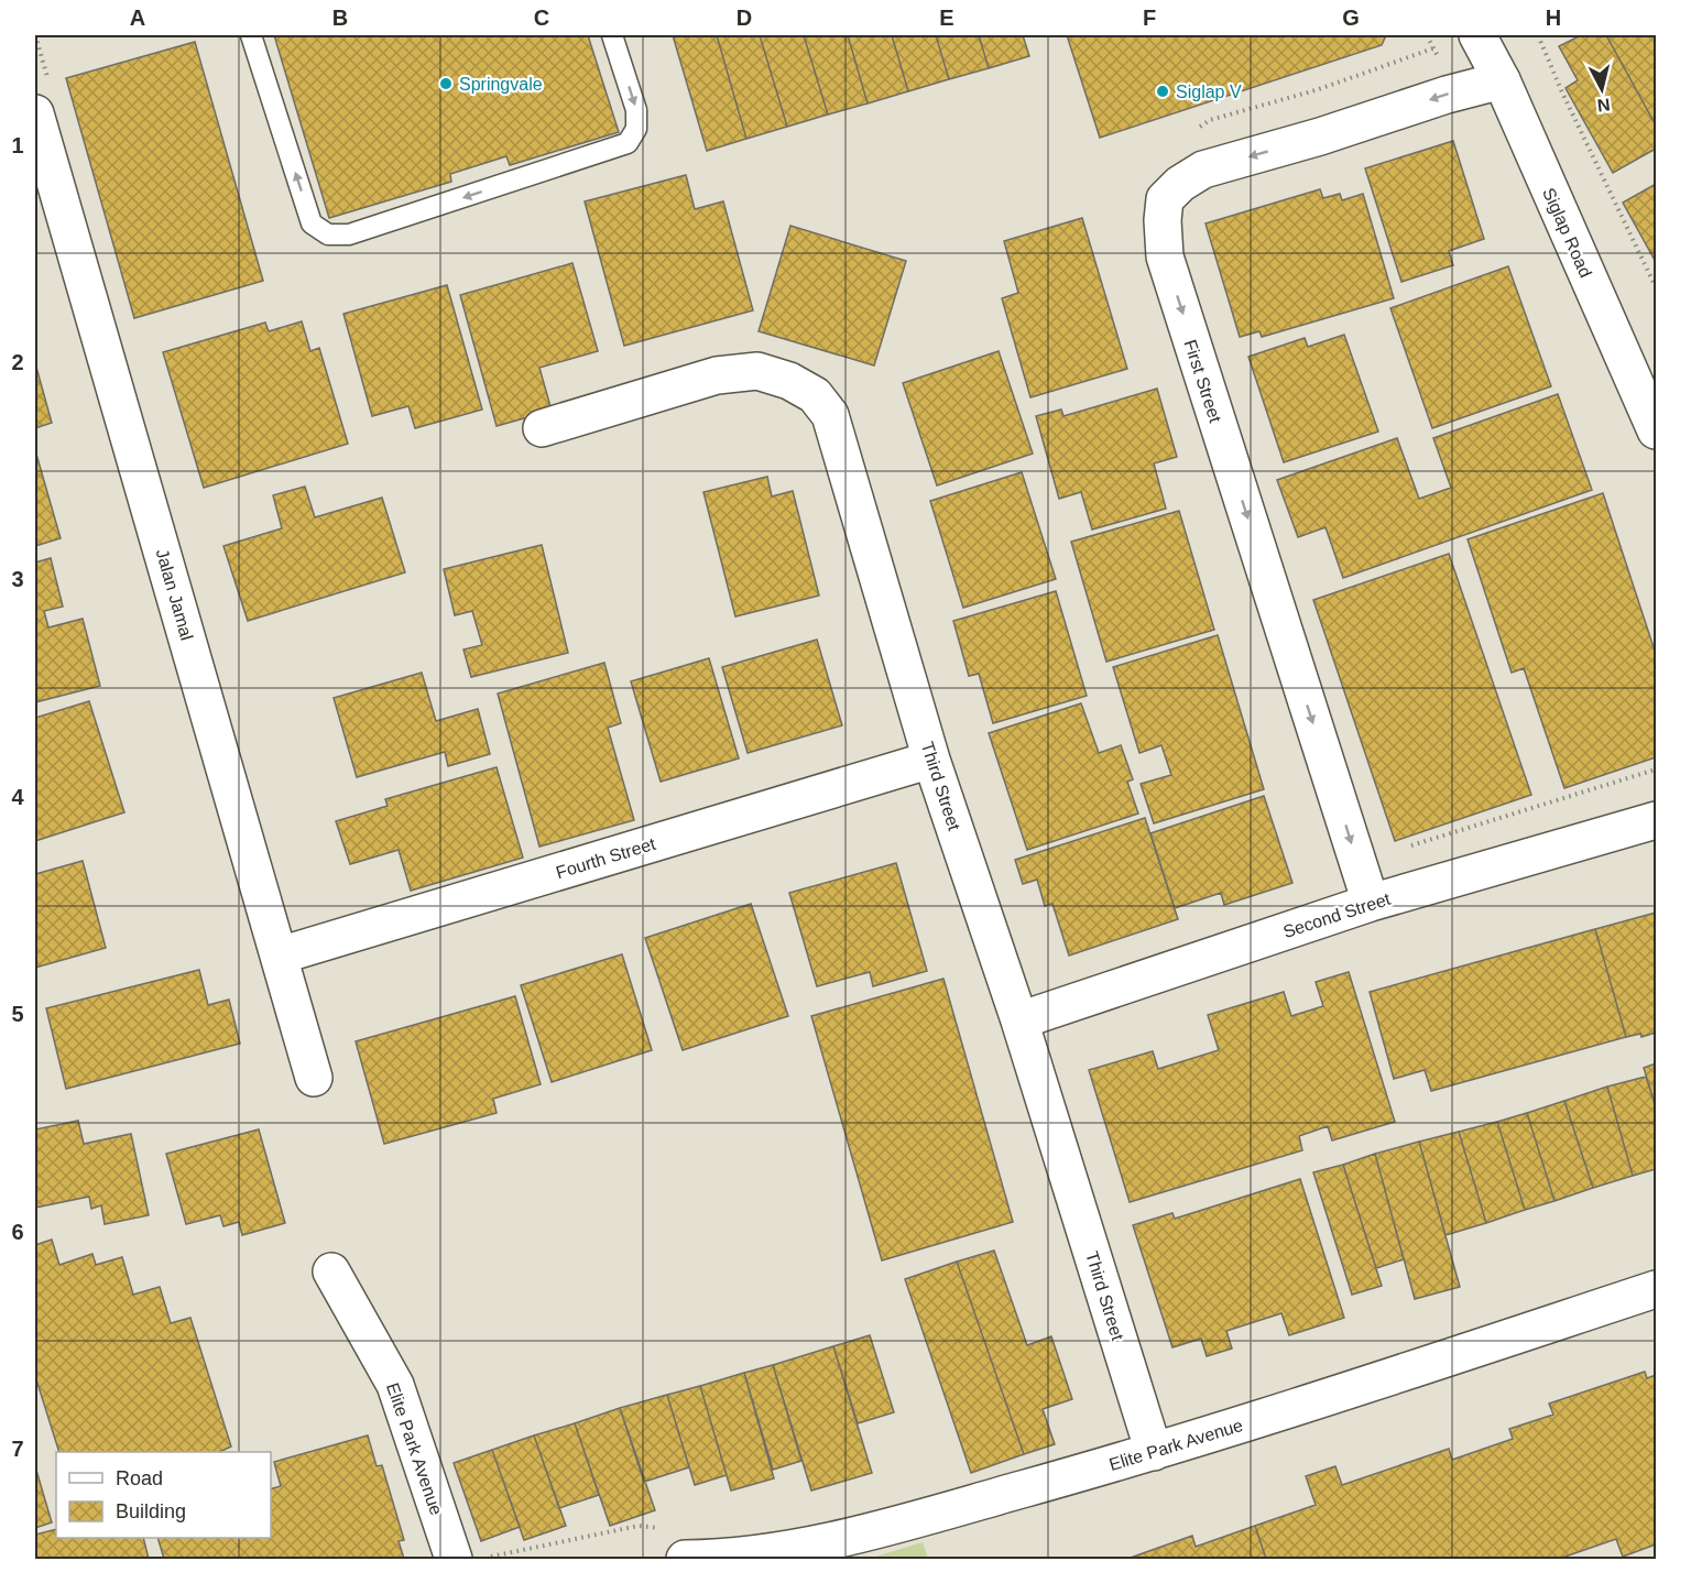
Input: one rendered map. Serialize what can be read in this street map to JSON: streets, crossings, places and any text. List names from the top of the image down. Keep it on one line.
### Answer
{"streets":{"street":["Siglap Road","First Street","Jalan Jamal","Third Street","Fourth Street","Second Street","Elite Park Avenue"]},"crossings":[["Siglap Road","First Street"],["First Street","Second Street"],["Jalan Jamal","Fourth Street"],["Third Street","Fourth Street"],["Third Street","Second Street"],["Third Street","Elite Park Avenue"]],"places":["Springvale","Siglap V"],"legend":["Road","Building"],"north":"bottom","grid":{"columns":["A","B","C","D","E","F","G","H"],"rows":["1","2","3","4","5","6","7"]}}
